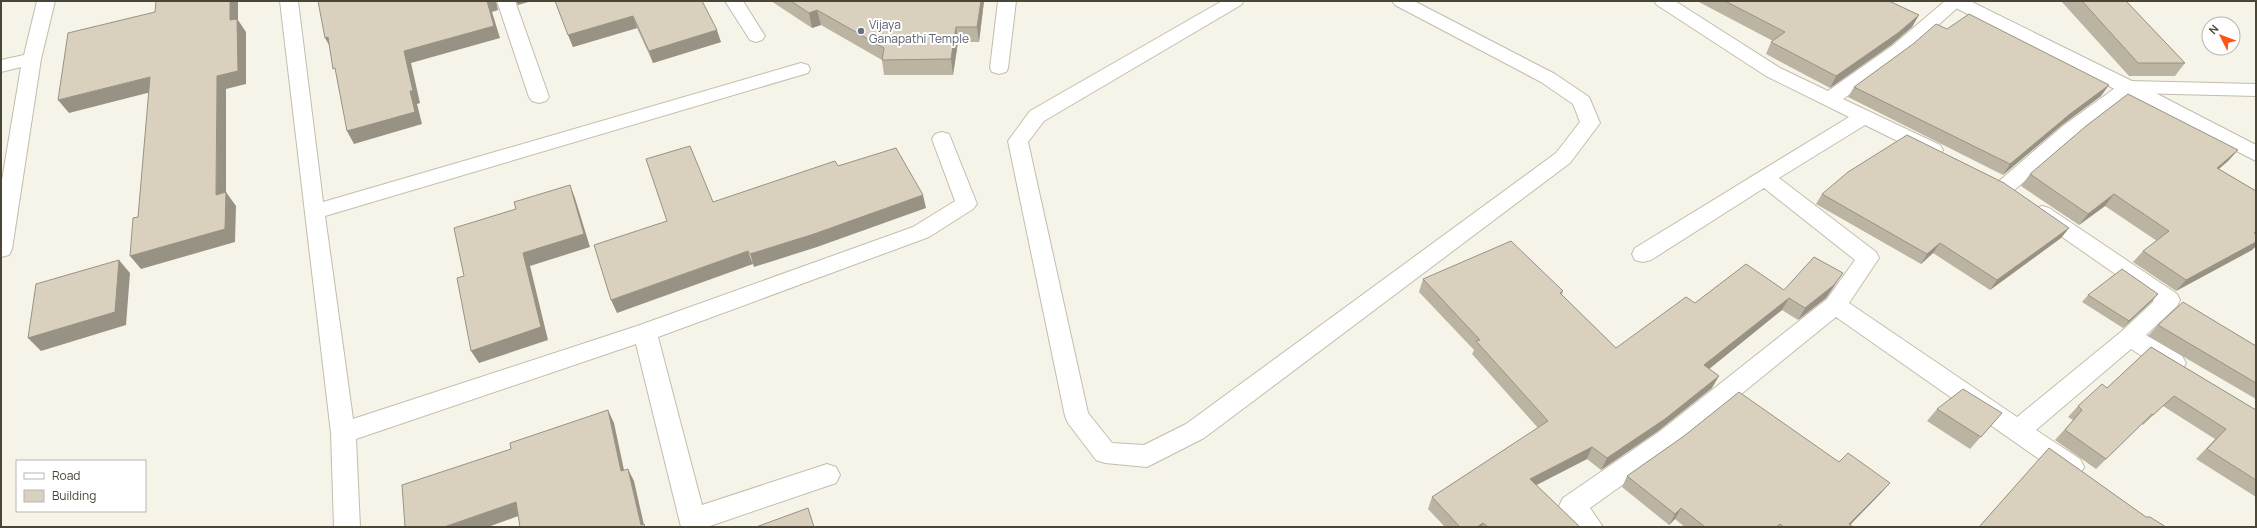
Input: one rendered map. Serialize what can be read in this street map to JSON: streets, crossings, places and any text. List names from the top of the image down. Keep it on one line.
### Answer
{"places":["Vijaya Ganapathi Temple"],"legend":["Road","Building"],"north":"top left"}
